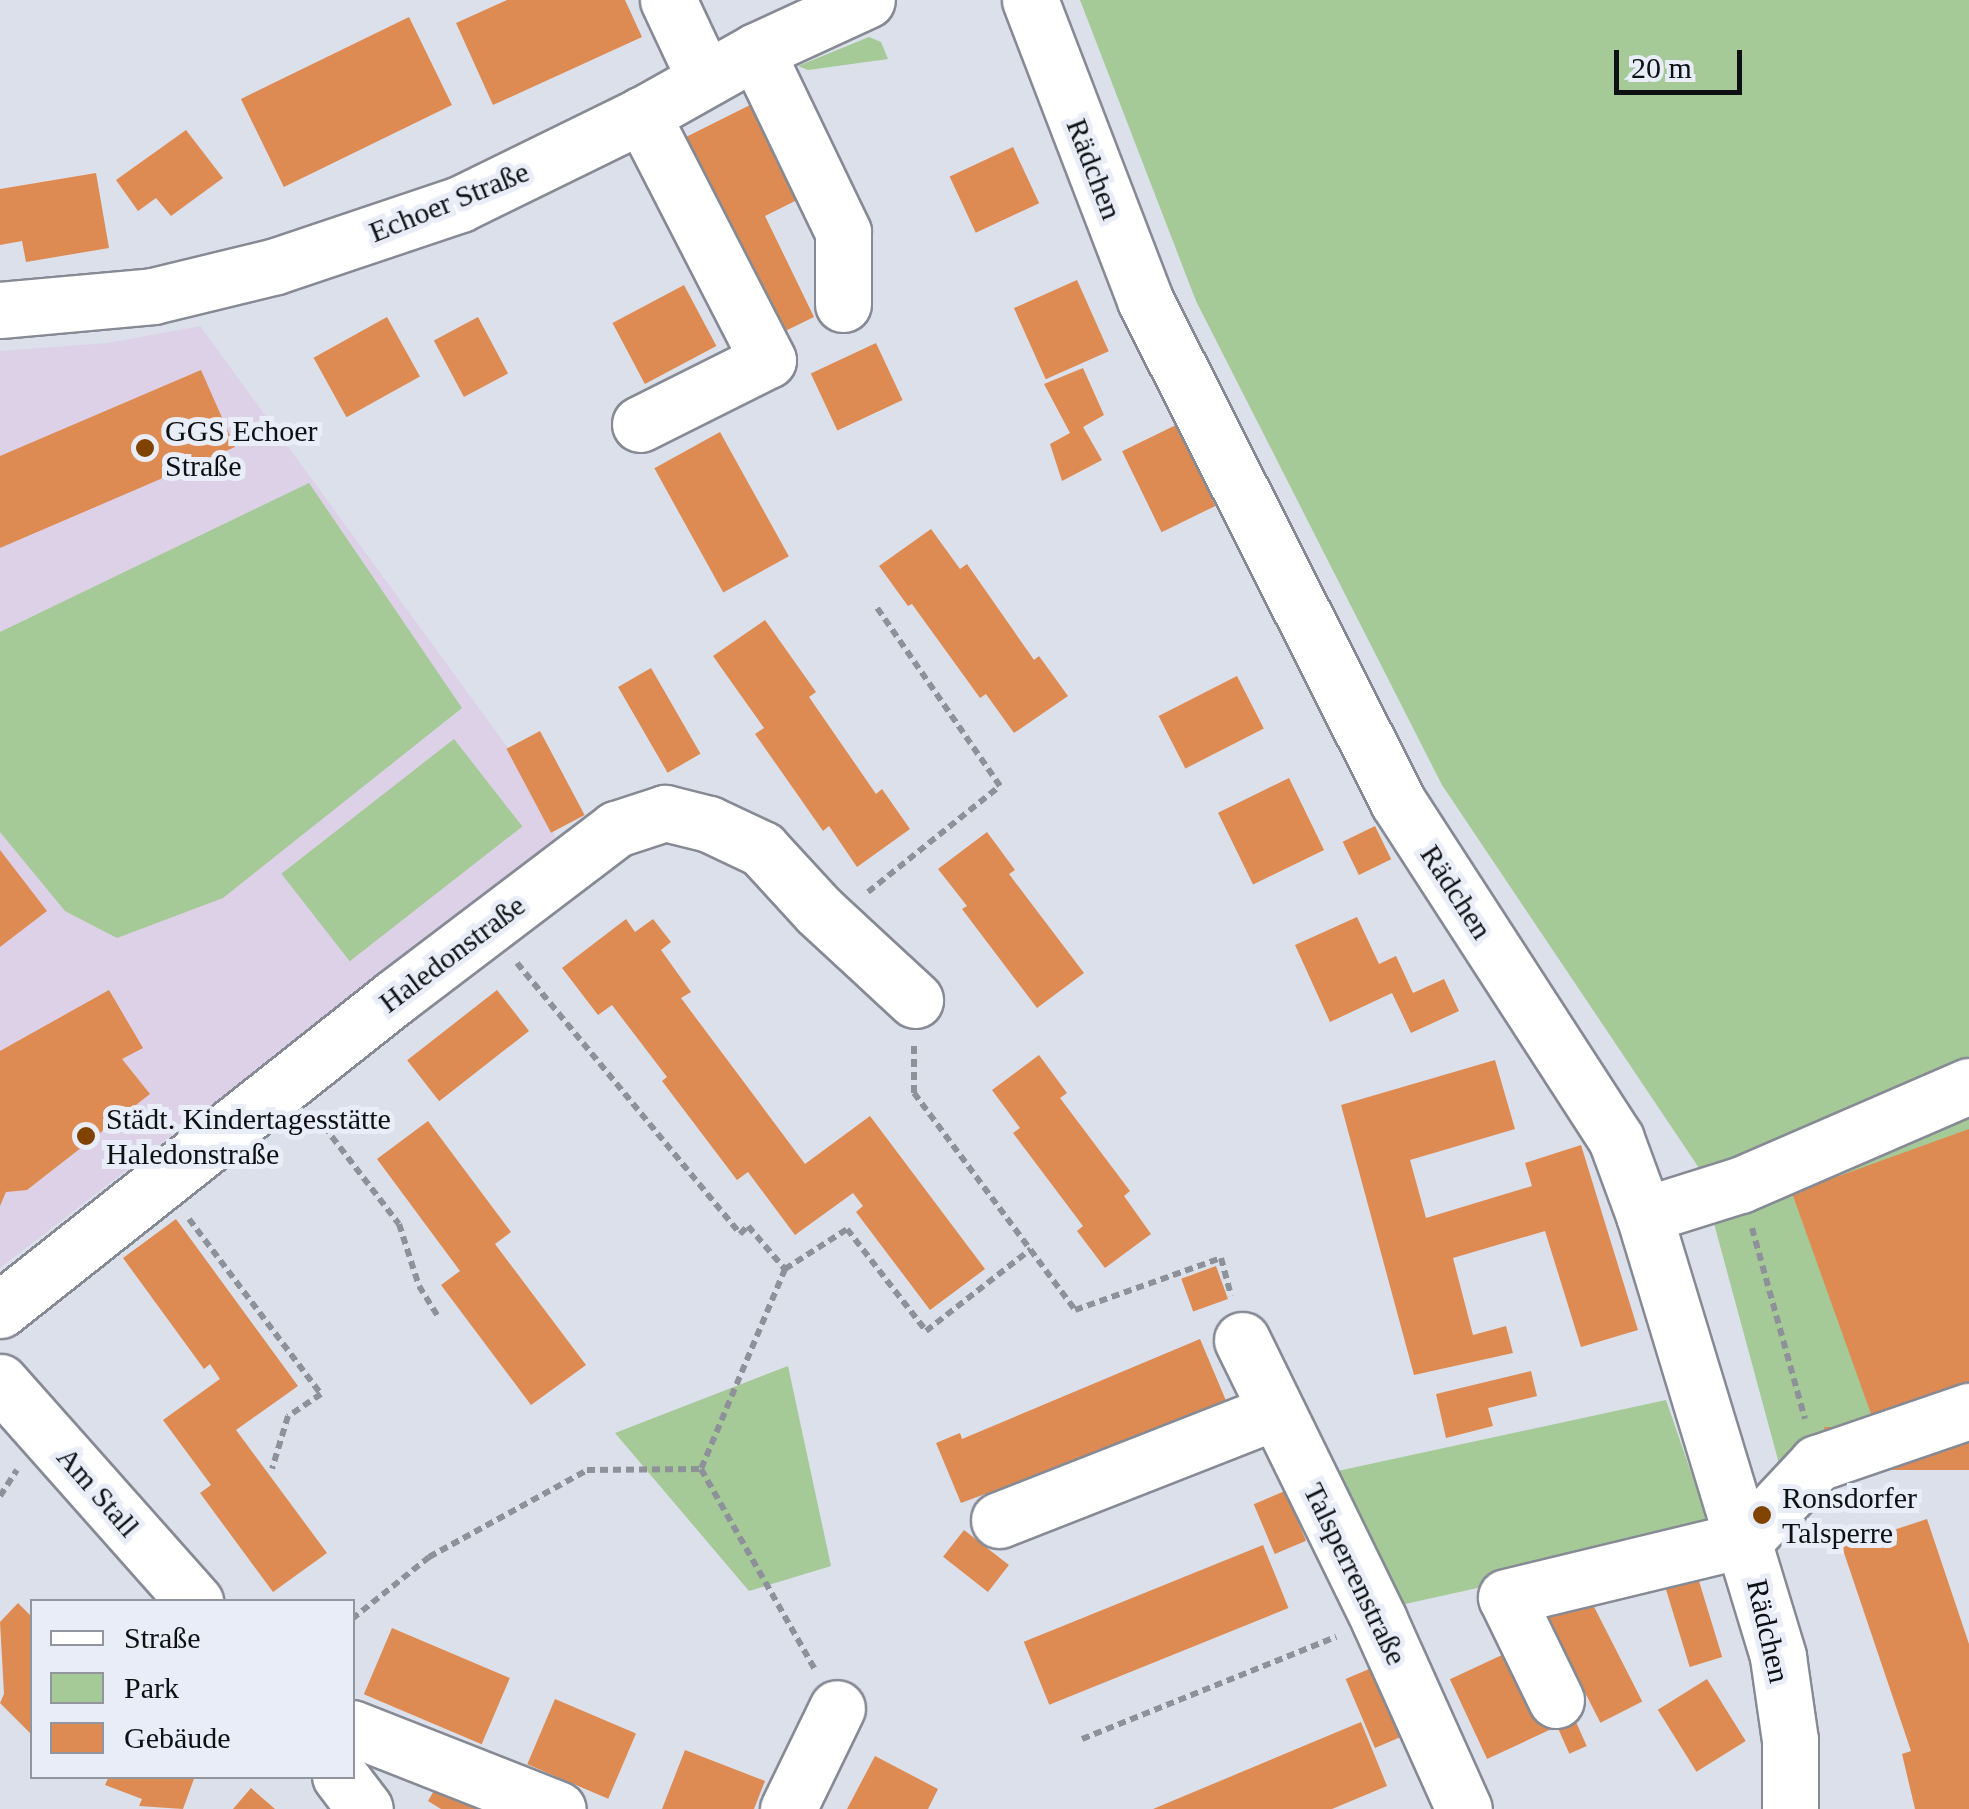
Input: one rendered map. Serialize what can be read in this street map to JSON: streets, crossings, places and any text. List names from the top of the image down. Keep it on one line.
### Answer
{"streets":{"street":["Rädchen","Echoer Straße","Haledonstraße","Am Stall","Talsperrenstraße"]},"places":["GGS Echoer Straße","Städt. Kindertagesstätte Haledonstraße","Ronsdorfer Talsperre"],"legend":["Straße","Park","Gebäude"],"scale_bar":"20 m"}
